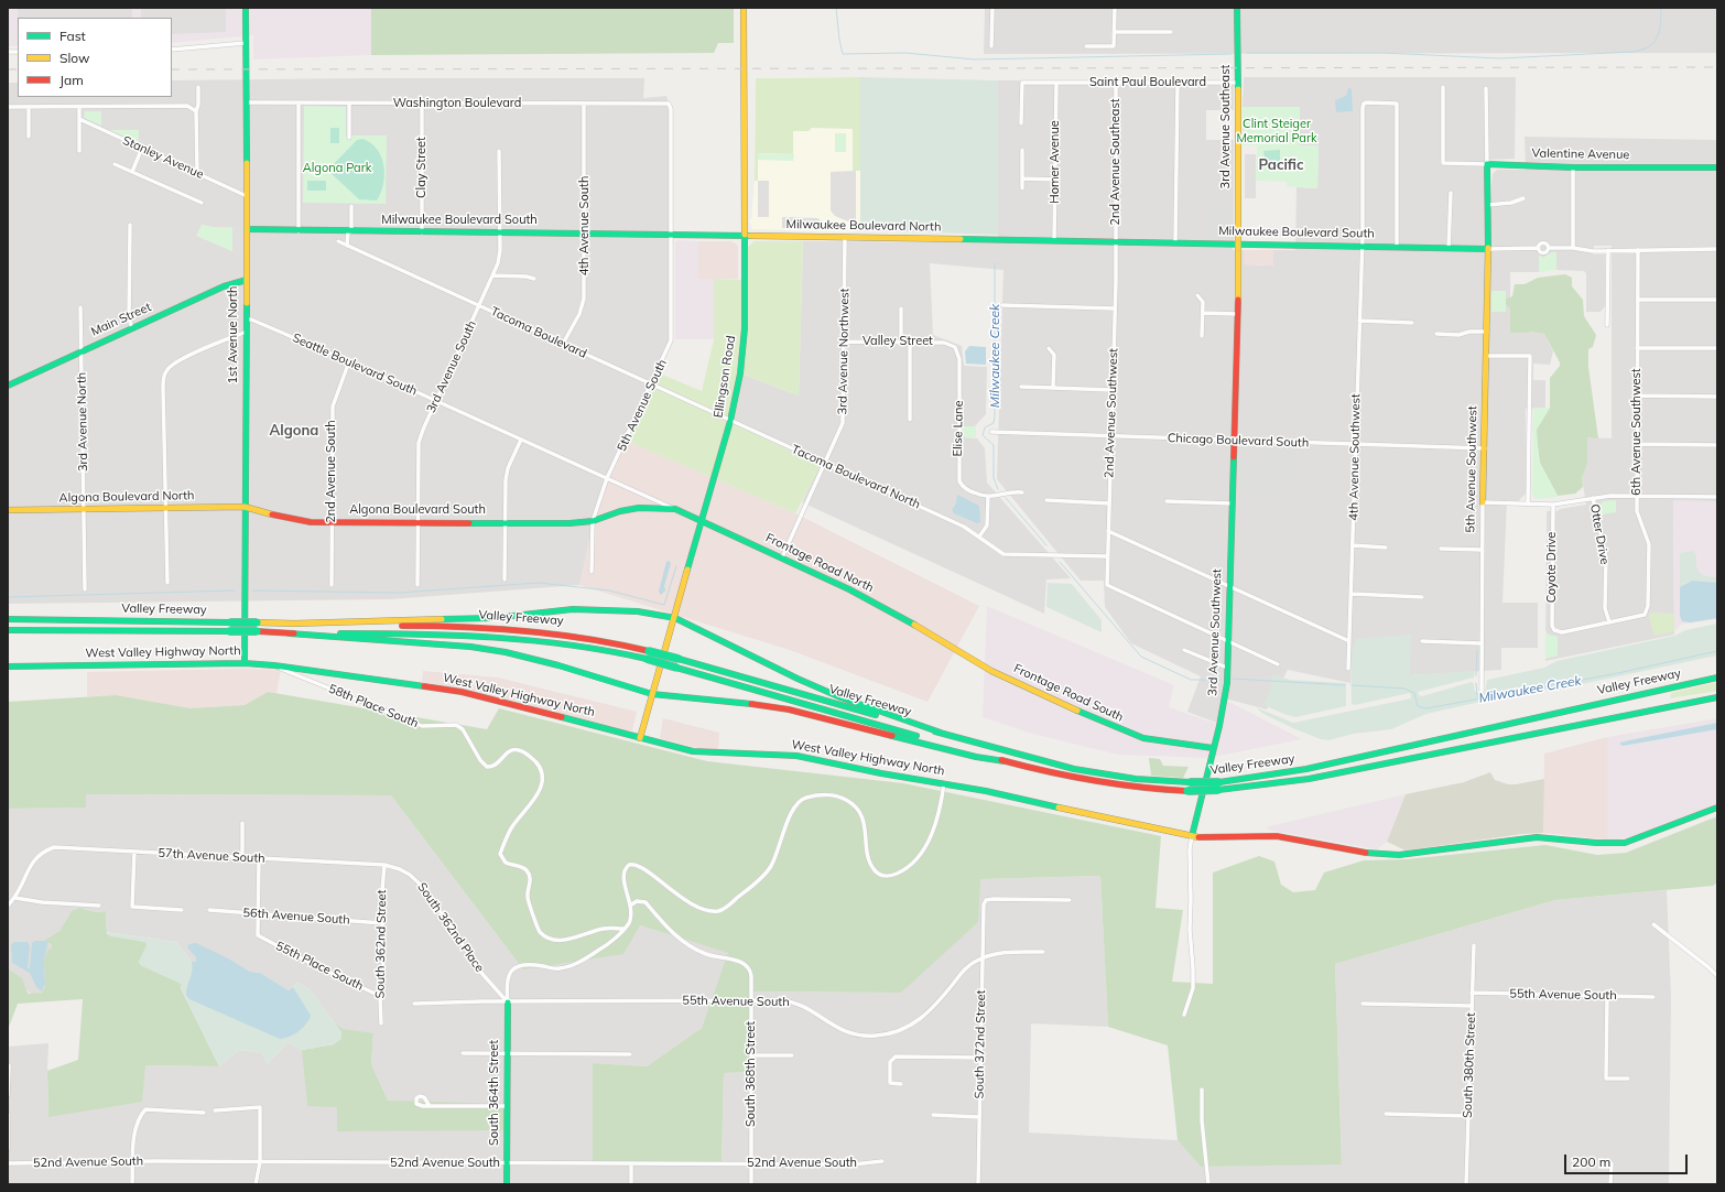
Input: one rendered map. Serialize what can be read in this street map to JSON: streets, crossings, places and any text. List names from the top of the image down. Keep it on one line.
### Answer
{"streets":{"main road":["3rd Avenue Southeast","Valentine Avenue","Milwaukee Boulevard South","Milwaukee Boulevard North","Main Street","1st Avenue North","Ellingson Road","5th Avenue Southwest","Algona Boulevard North","Algona Boulevard South","Frontage Road North","Valley Freeway","3rd Avenue Southwest","West Valley Highway North","Frontage Road South","South 364th Street"],"street":["Saint Paul Boulevard","Washington Boulevard","Stanley Avenue","Homer Avenue","2nd Avenue Southeast","Clay Street","4th Avenue South","Tacoma Boulevard","Valley Street","3rd Avenue Northwest","Seattle Boulevard South","3rd Avenue South","5th Avenue South","2nd Avenue Southwest","3rd Avenue North","Elise Lane","6th Avenue Southwest","Chicago Boulevard South","4th Avenue Southwest","2nd Avenue South","Tacoma Boulevard North","Otter Drive","Coyote Drive","58th Place South","57th Avenue South","56th Avenue South","South 362nd Place","South 362nd Street","55th Place South","55th Avenue South","South 372nd Street","South 380th Street","South 368th Street","52nd Avenue South"]},"crossings":[["Saint Paul Boulevard","3rd Avenue Southeast"],["Saint Paul Boulevard","Homer Avenue"],["Saint Paul Boulevard","2nd Avenue Southeast"],["Washington Boulevard","Clay Street"],["Washington Boulevard","4th Avenue South"],["Washington Boulevard","1st Avenue North"],["Washington Boulevard","5th Avenue South"],["3rd Avenue Southeast","Milwaukee Boulevard South"],["3rd Avenue Southeast","3rd Avenue Southwest"],["Valentine Avenue","5th Avenue Southwest"],["Stanley Avenue","1st Avenue North"],["Homer Avenue","Milwaukee Boulevard South"],["Homer Avenue","Milwaukee Boulevard North"],["2nd Avenue Southeast","Milwaukee Boulevard South"],["2nd Avenue Southeast","2nd Avenue Southwest"],["Clay Street","Milwaukee Boulevard South"],["Milwaukee Boulevard South","4th Avenue South"],["Milwaukee Boulevard South","Milwaukee Boulevard North"],["Milwaukee Boulevard South","1st Avenue North"],["Milwaukee Boulevard South","3rd Avenue South"],["Milwaukee Boulevard South","5th Avenue South"],["Milwaukee Boulevard South","2nd Avenue Southwest"],["Milwaukee Boulevard South","6th Avenue Southwest"],["Milwaukee Boulevard South","4th Avenue Southwest"],["Milwaukee Boulevard South","5th Avenue Southwest"],["Milwaukee Boulevard South","3rd Avenue Southwest"],["4th Avenue South","Tacoma Boulevard"],["Milwaukee Boulevard North","3rd Avenue Northwest"],["Milwaukee Boulevard North","Ellingson Road"],["Milwaukee Boulevard North","5th Avenue South"],["Main Street","1st Avenue North"],["Main Street","3rd Avenue North"],["Tacoma Boulevard","3rd Avenue South"],["Tacoma Boulevard","Ellingson Road"],["Tacoma Boulevard","5th Avenue South"],["Tacoma Boulevard","Tacoma Boulevard North"],["1st Avenue North","Seattle Boulevard South"],["1st Avenue North","Algona Boulevard North"],["1st Avenue North","Algona Boulevard South"],["1st Avenue North","West Valley Highway North"],["Valley Street","3rd Avenue Northwest"],["Valley Street","Elise Lane"],["3rd Avenue Northwest","Tacoma Boulevard North"],["3rd Avenue Northwest","Frontage Road North"],["Seattle Boulevard South","3rd Avenue South"],["Seattle Boulevard South","5th Avenue South"],["Seattle Boulevard South","2nd Avenue South"],["Seattle Boulevard South","Algona Boulevard South"],["Seattle Boulevard South","Frontage Road North"],["3rd Avenue South","Algona Boulevard South"],["Ellingson Road","Tacoma Boulevard North"],["Ellingson Road","Frontage Road North"],["Ellingson Road","West Valley Highway North"],["5th Avenue South","Algona Boulevard South"],["2nd Avenue Southwest","Chicago Boulevard South"],["2nd Avenue Southwest","Tacoma Boulevard North"],["2nd Avenue Southwest","3rd Avenue Southwest"],["3rd Avenue North","Algona Boulevard North"],["6th Avenue Southwest","Otter Drive"],["6th Avenue Southwest","Coyote Drive"],["Chicago Boulevard South","4th Avenue Southwest"],["Chicago Boulevard South","5th Avenue Southwest"],["Chicago Boulevard South","3rd Avenue Southwest"],["2nd Avenue South","Algona Boulevard South"],["Algona Boulevard North","Algona Boulevard South"],["Algona Boulevard South","Frontage Road North"],["Otter Drive","Coyote Drive"],["Frontage Road North","Frontage Road South"],["3rd Avenue Southwest","West Valley Highway North"],["3rd Avenue Southwest","Frontage Road South"],["West Valley Highway North","58th Place South"],["57th Avenue South","South 362nd Place"],["57th Avenue South","South 362nd Street"],["56th Avenue South","South 362nd Street"],["56th Avenue South","55th Place South"],["South 362nd Place","South 362nd Street"],["South 362nd Place","55th Avenue South"],["South 362nd Place","South 364th Street"],["South 362nd Street","55th Place South"],["55th Avenue South","South 372nd Street"],["55th Avenue South","South 380th Street"],["55th Avenue South","South 368th Street"],["55th Avenue South","South 364th Street"],["South 368th Street","52nd Avenue South"],["South 364th Street","52nd Avenue South"]],"districts":["Pacific","Algona"],"water":["Milwaukee Creek"],"parks":["Clint Steiger Memorial Park","Algona Park"],"legend":["Fast","Slow","Jam"],"scale_bar":"200 m"}
